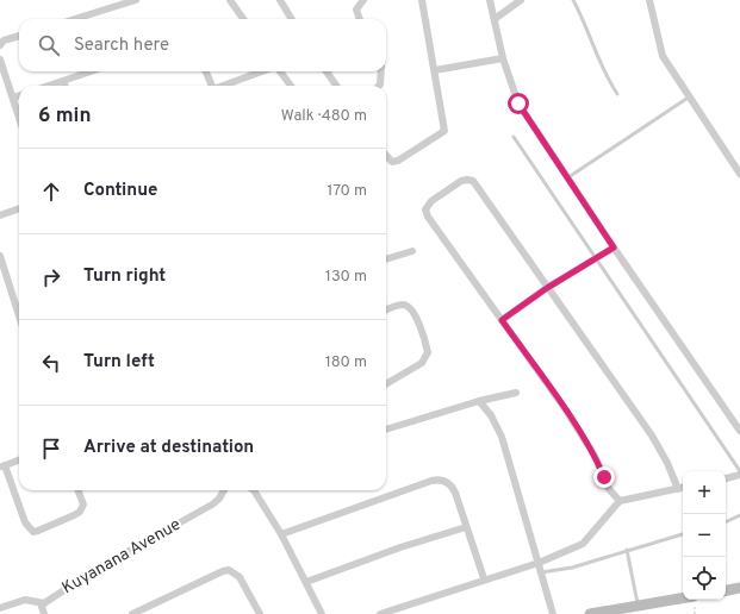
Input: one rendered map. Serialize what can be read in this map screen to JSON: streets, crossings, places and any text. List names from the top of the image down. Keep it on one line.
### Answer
{"streets":{"street":["Kuyanana Avenue"]},"page":{"search":"Search here","heading":["6 min","Walk · 480 m"],"list":[["Continue","170 m"],["Turn right","130 m"],["Turn left","180 m"],"Arrive at destination"],"map_buttons":["+","−"]}}
